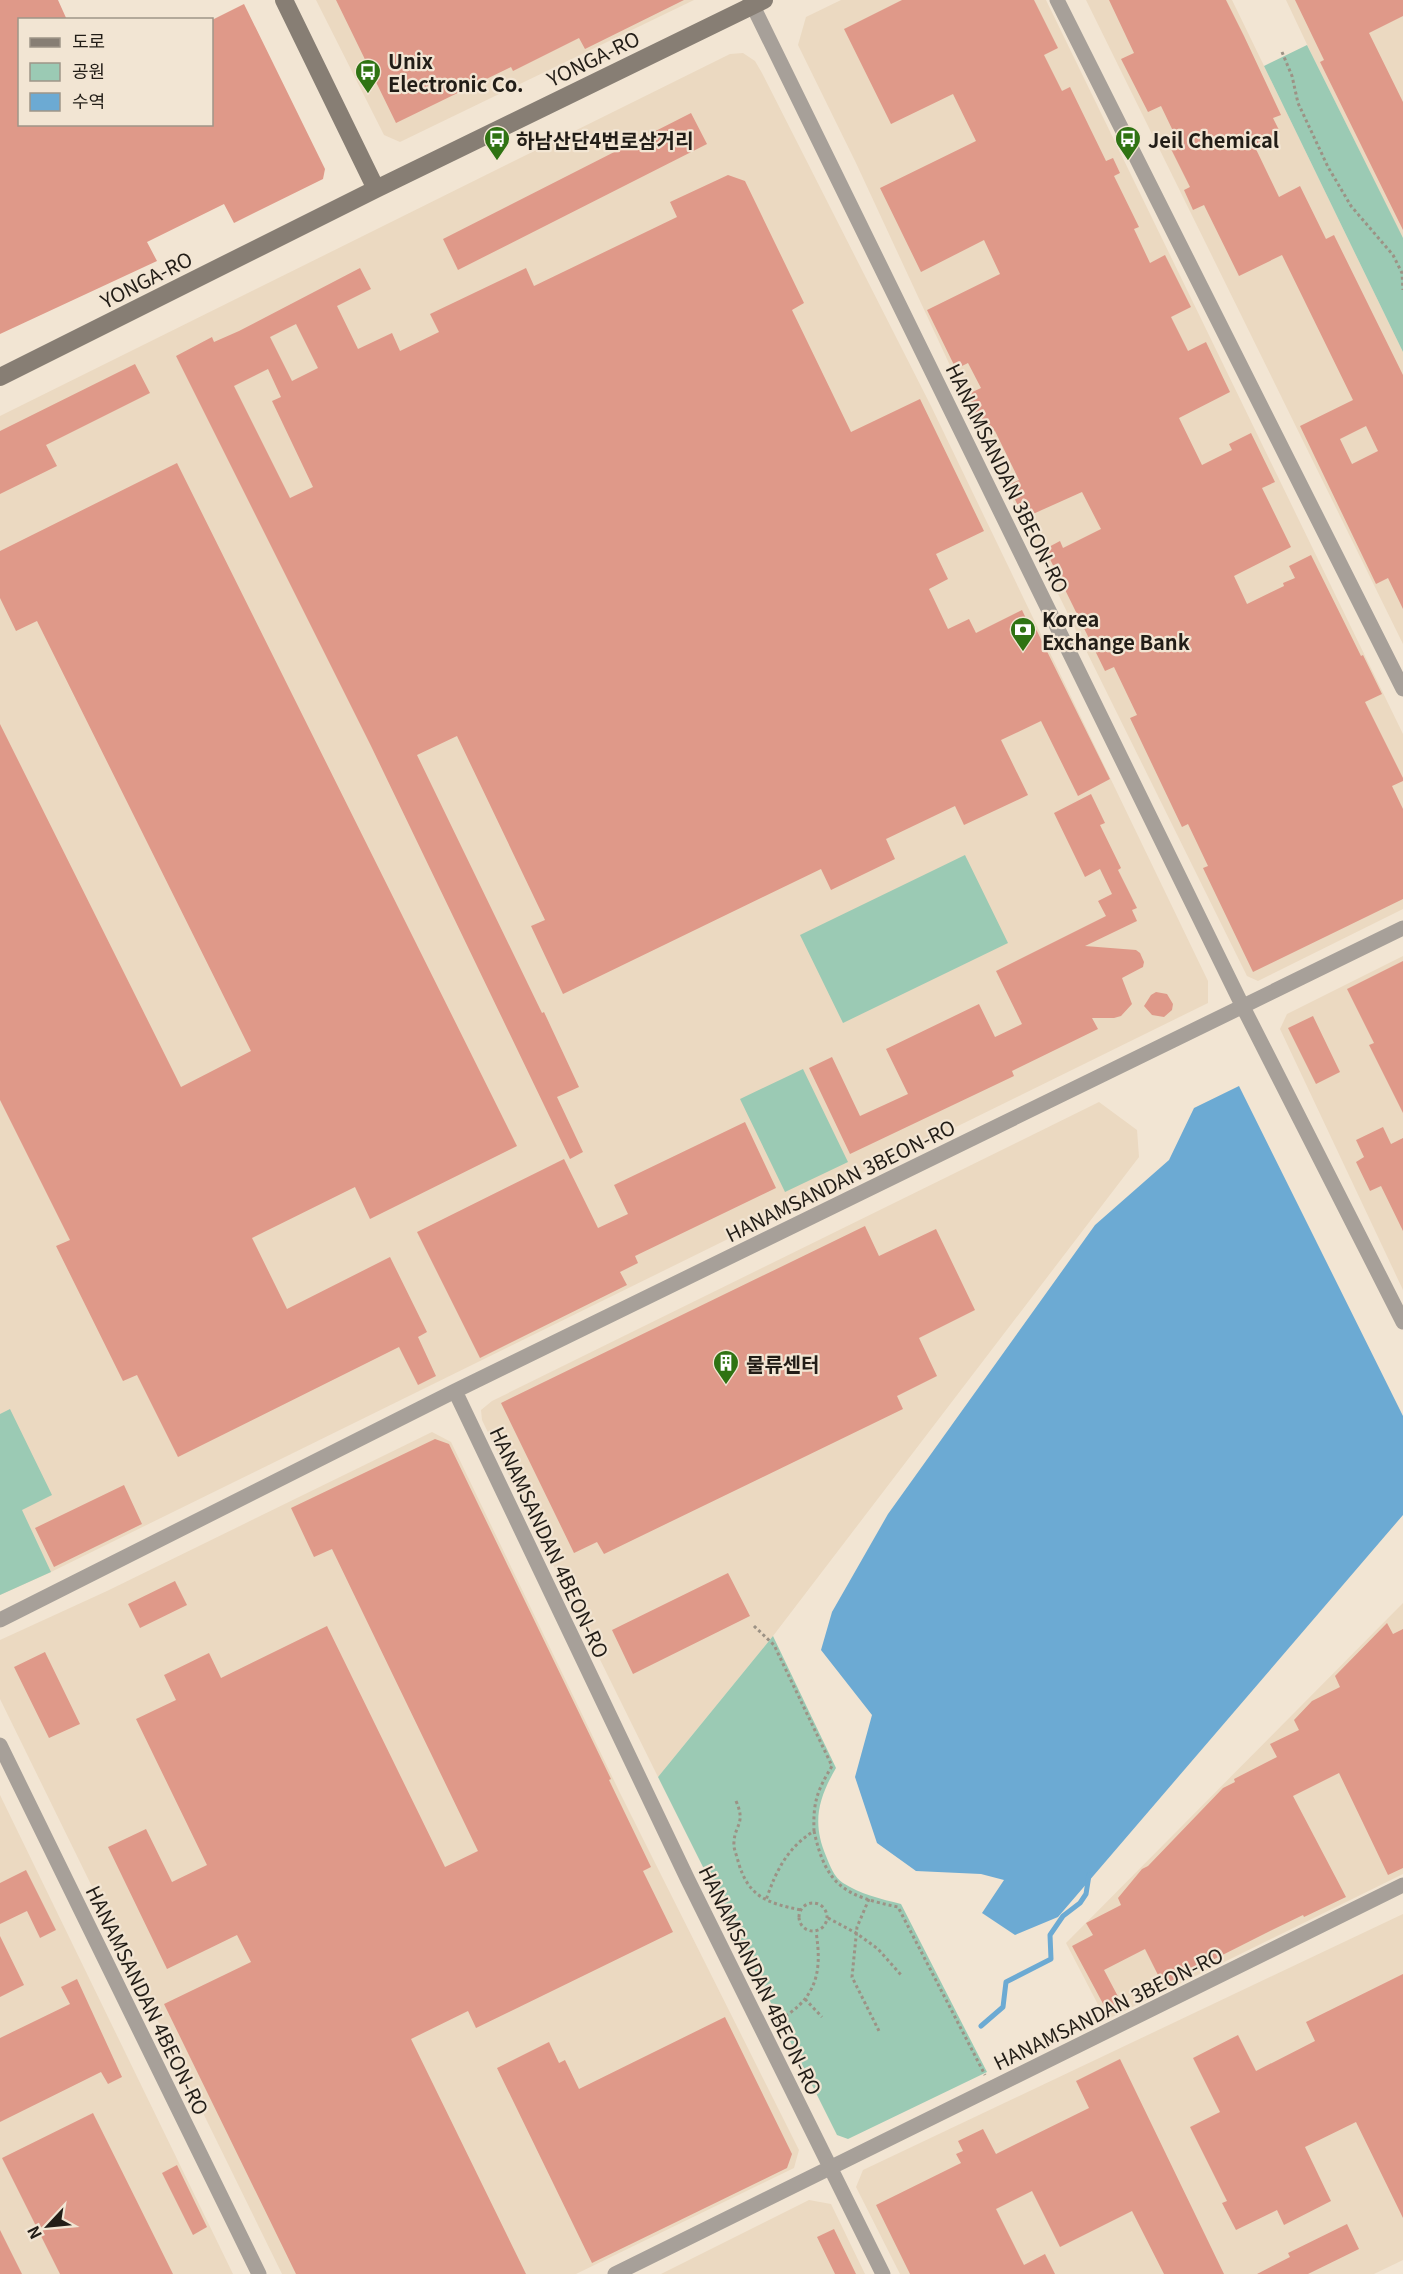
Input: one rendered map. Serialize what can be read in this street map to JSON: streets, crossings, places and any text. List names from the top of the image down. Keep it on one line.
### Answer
{"streets":{"street":["YONGA-RO","HANAMSANDAN 3BEON-RO","HANAMSANDAN 4BEON-RO"]},"crossings":[["YONGA-RO","HANAMSANDAN 3BEON-RO"],["HANAMSANDAN 3BEON-RO","HANAMSANDAN 4BEON-RO"]],"places":{"bus stop":["Unix Electronic Co.","하남산단4번로삼거리","Jeil Chemical"],"bank":["Korea Exchange Bank"],"building":["물류센터"]},"legend":["도로","공원","수역"],"north":"bottom left"}
